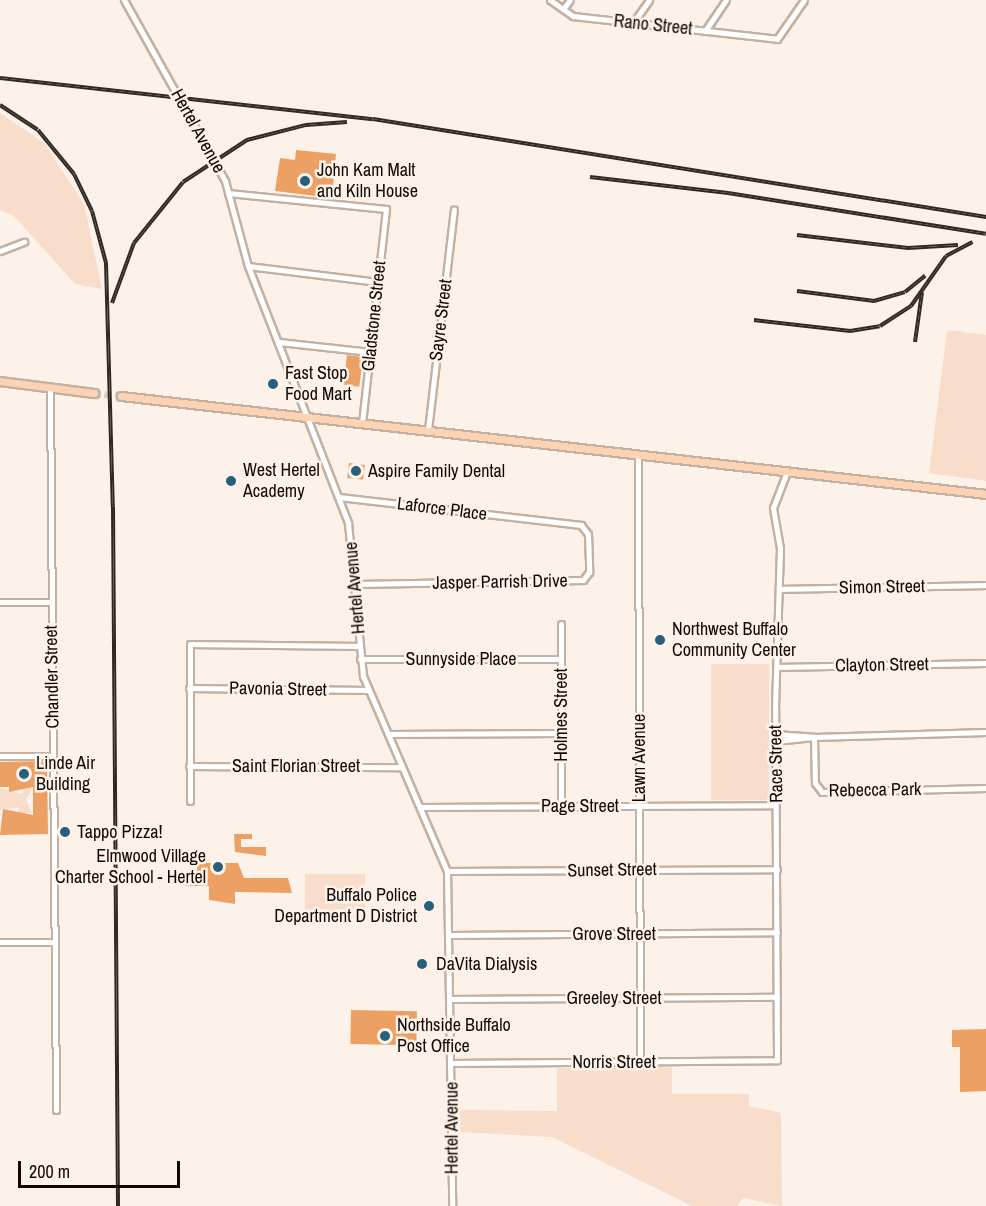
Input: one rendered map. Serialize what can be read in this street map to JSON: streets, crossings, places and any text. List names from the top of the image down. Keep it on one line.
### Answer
{"streets":{"street":["Rano Street","Hertel Avenue","Gladstone Street","Sayre Street","Laforce Place","Jasper Parrish Drive","Simon Street","Sunnyside Place","Clayton Street","Chandler Street","Pavonia Street","Holmes Street","Lawn Avenue","Race Street","Saint Florian Street","Rebecca Park","Page Street","Sunset Street","Grove Street","Greeley Street","Norris Street"]},"crossings":[["Hertel Avenue","Gladstone Street"],["Hertel Avenue","Laforce Place"],["Hertel Avenue","Jasper Parrish Drive"],["Hertel Avenue","Sunnyside Place"],["Hertel Avenue","Pavonia Street"],["Hertel Avenue","Saint Florian Street"],["Hertel Avenue","Page Street"],["Hertel Avenue","Sunset Street"],["Hertel Avenue","Grove Street"],["Hertel Avenue","Greeley Street"],["Hertel Avenue","Norris Street"],["Laforce Place","Jasper Parrish Drive"],["Simon Street","Race Street"],["Sunnyside Place","Holmes Street"],["Clayton Street","Race Street"],["Holmes Street","Page Street"],["Lawn Avenue","Page Street"],["Lawn Avenue","Sunset Street"],["Lawn Avenue","Grove Street"],["Lawn Avenue","Greeley Street"],["Lawn Avenue","Norris Street"],["Race Street","Page Street"],["Race Street","Sunset Street"],["Race Street","Grove Street"],["Race Street","Greeley Street"],["Race Street","Norris Street"]],"places":["John Kam Malt and Kiln House","Fast Stop Food Mart","Aspire Family Dental","West Hertel Academy","Northwest Buffalo Community Center","Linde Air Building","Tappo Pizza!","Elmwood Village Charter School - Hertel","Buffalo Police Department D District","DaVita Dialysis","Northside Buffalo Post Office"],"scale_bar":"200 m"}
